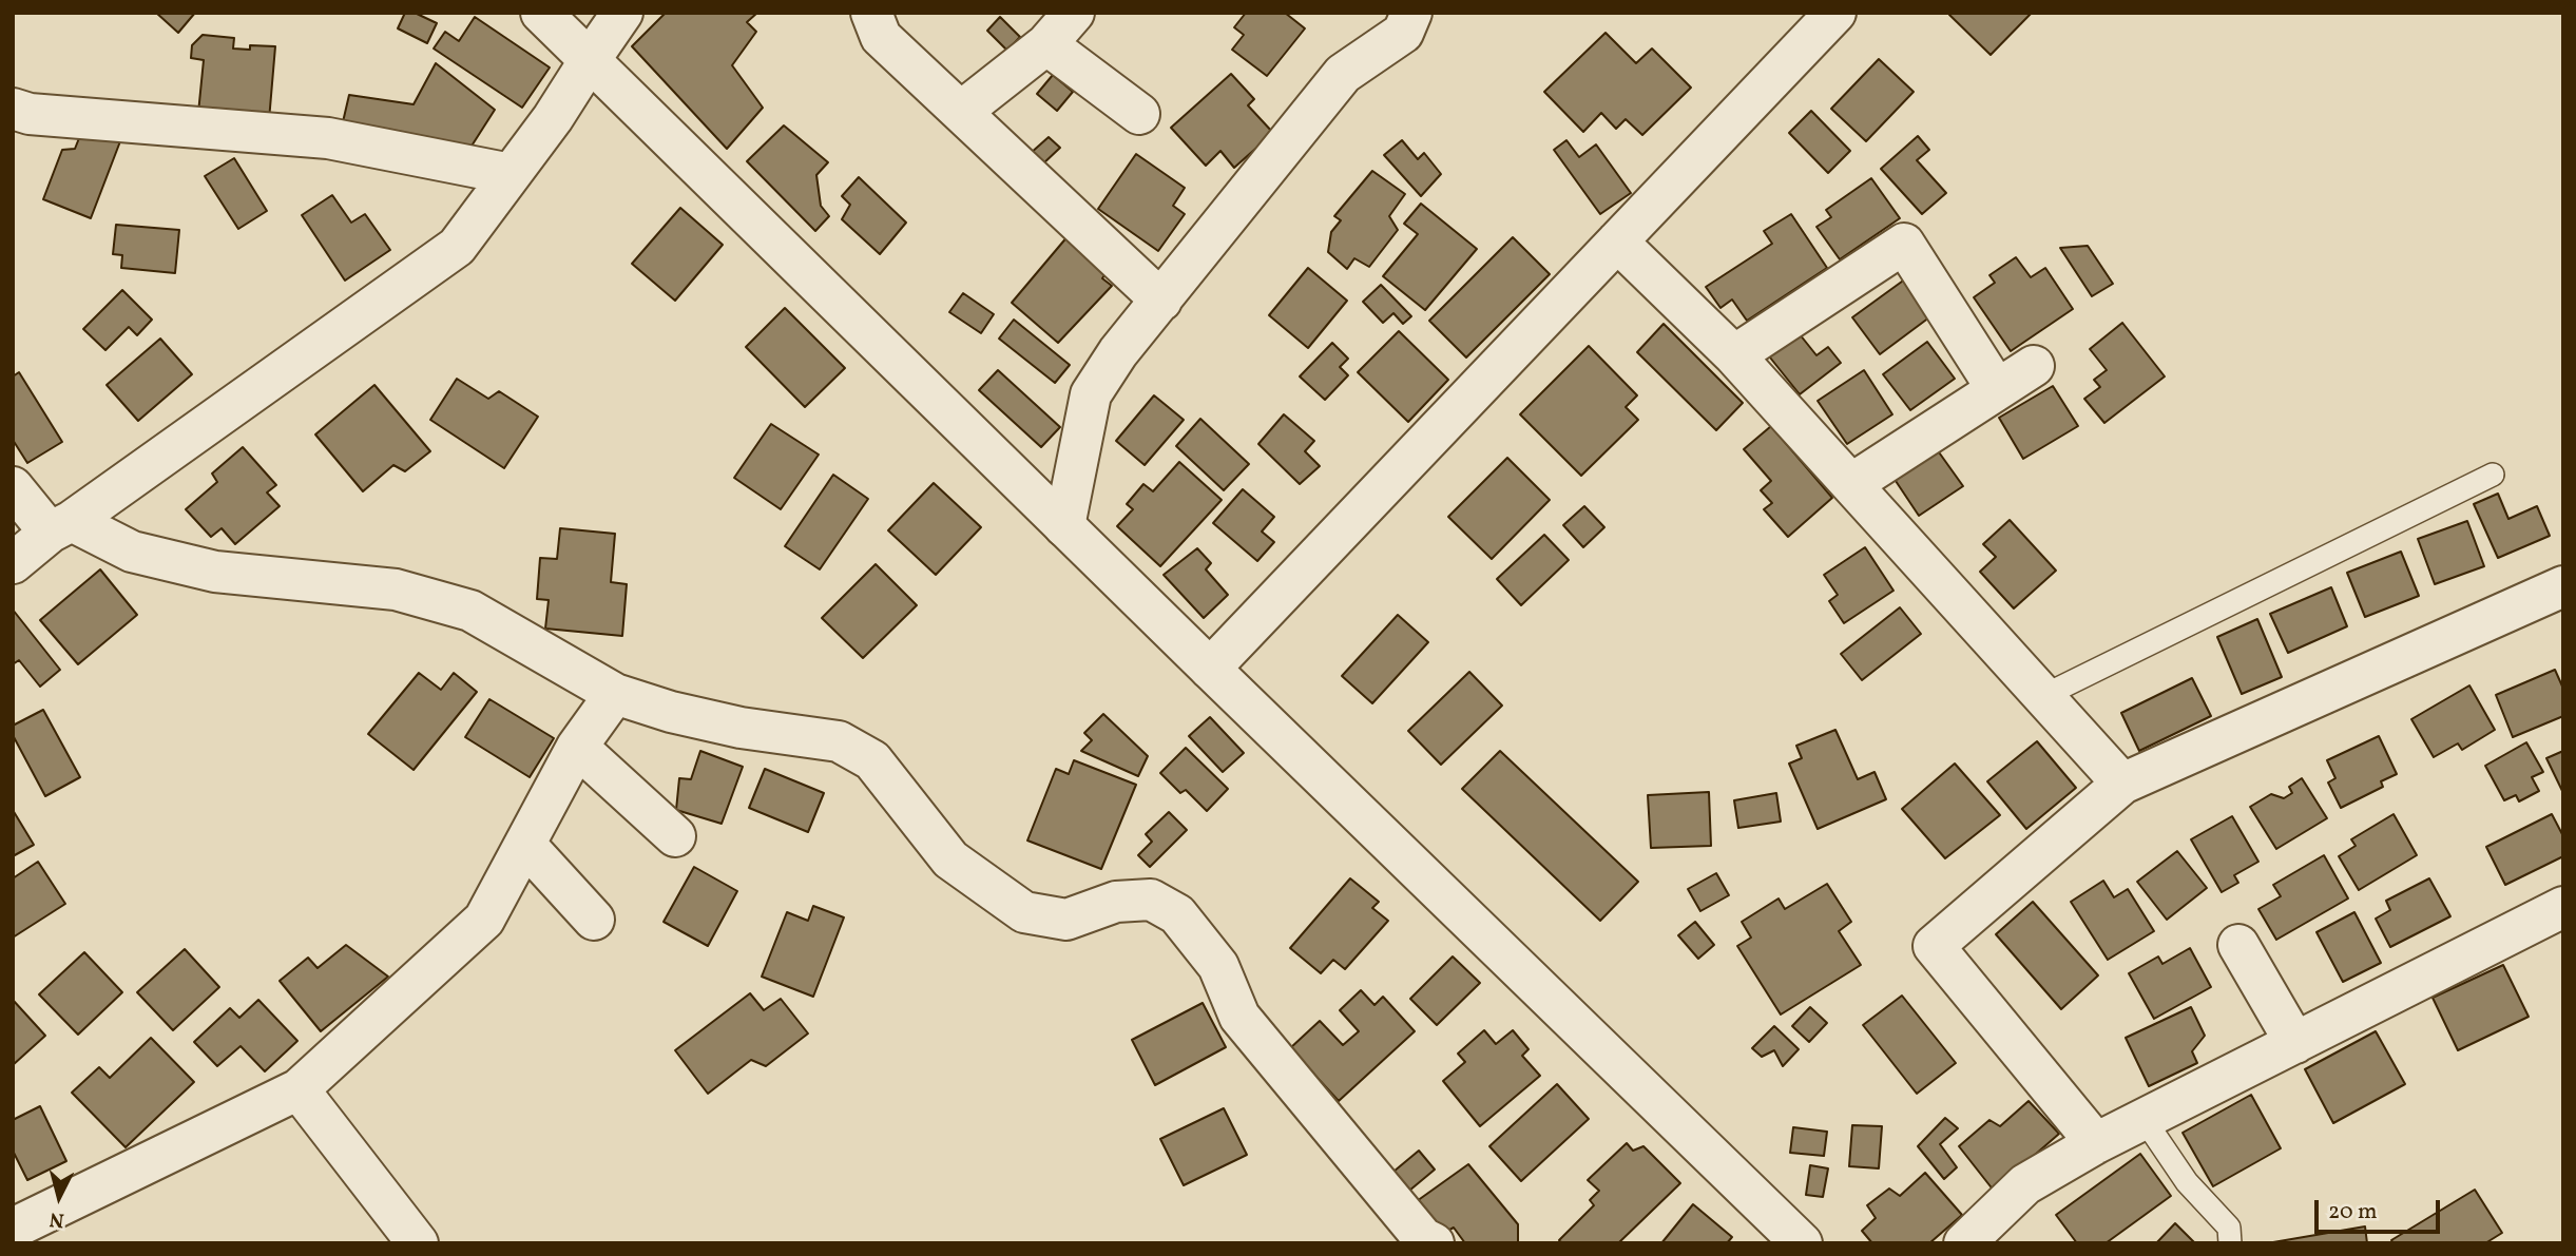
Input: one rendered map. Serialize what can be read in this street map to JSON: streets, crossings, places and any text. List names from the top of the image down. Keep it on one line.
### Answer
{"scale_bar":"20 m","north":"bottom"}
